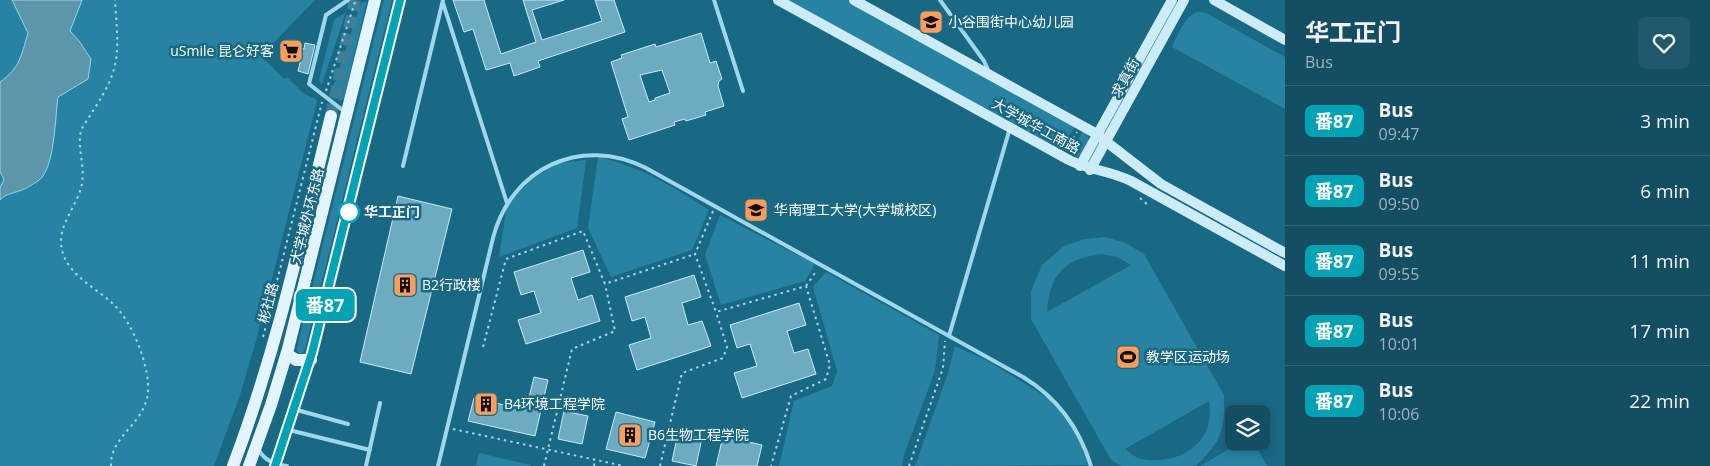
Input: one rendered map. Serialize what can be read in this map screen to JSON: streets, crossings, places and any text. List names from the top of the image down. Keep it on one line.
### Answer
{"streets":{"main road":["求真街","大学城华工南路","大学城外环东路","彬社路"]},"crossings":[["求真街","大学城华工南路"]],"places":{"school or university":["小谷围街中心幼儿园","华南理工大学(大学城校区)"],"supermarket":["uSmile 昆仑好客"],"other":["华工正门"],"building":["B2行政楼","B4环境工程学院","B6生物工程学院"],"sports":["教学区运动场"]},"lines":["bus line 番87"],"page":{"on_map":"番87","heading":["华工正门","Bus"],"list":[{"mark":"番87","name":"Bus","note":"09:47","value":"3 min"},{"mark":"番87","name":"Bus","note":"09:50","value":"6 min"},{"mark":"番87","name":"Bus","note":"09:55","value":"11 min"},{"mark":"番87","name":"Bus","note":"10:01","value":"17 min"},{"mark":"番87","name":"Bus","note":"10:06","value":"22 min"}]}}
